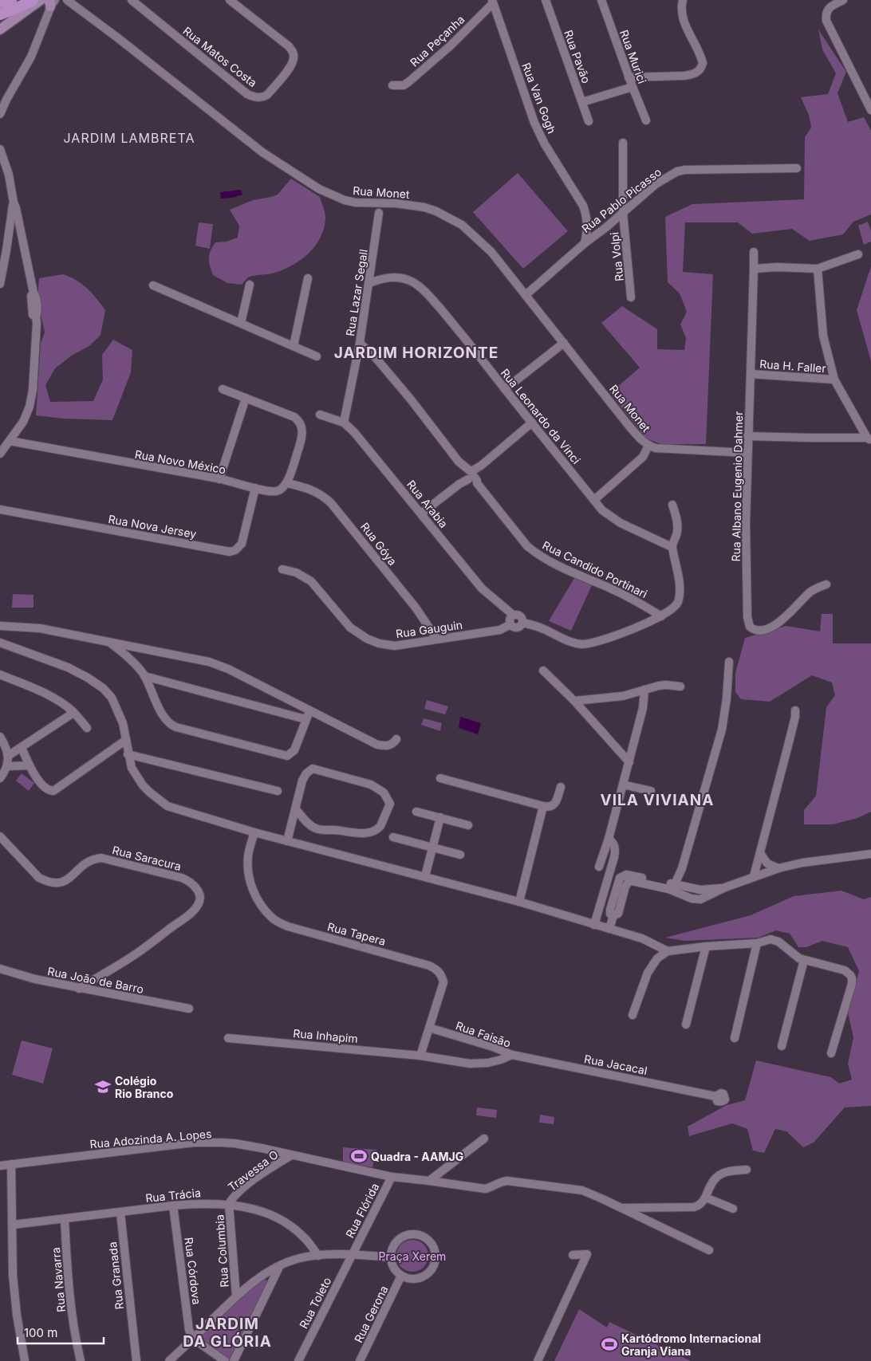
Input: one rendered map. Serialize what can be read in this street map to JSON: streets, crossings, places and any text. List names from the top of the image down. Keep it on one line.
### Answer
{"streets":{"street":["Rua Peçanha","Rua Matos Costa","Rua Pavão","Rua Murici","Rua Van Gogh","Rua Monet","Rua Pablo Picasso","Rua Volpi","Rua Lazar Segall","Rua H. Faller","Rua Leonardo da Vinci","Rua Novo México","Rua Albano Eugenio Dahmer","Rua Arabia","Rua Nova Jersey","Rua Góya","Rua Candido Portinari","Rua Gauguin","Rua Saracura","Rua Tapera","Rua João de Barro","Rua Faisão","Rua Inhapim","Rua Jacacal","Rua Adozinda A. Lopes","Travessa O","Rua Trácia","Rua Flórida","Rua Columbia","Rua Córdova","Rua Granada","Rua Navarra","Rua Toleto","Rua Gerona"]},"crossings":[["Rua Peçanha","Rua Van Gogh"],["Rua Van Gogh","Rua Pablo Picasso"],["Rua Monet","Rua Pablo Picasso"],["Rua Monet","Rua Albano Eugenio Dahmer"],["Rua Pablo Picasso","Rua Volpi"],["Rua Lazar Segall","Rua Leonardo da Vinci"],["Rua Lazar Segall","Rua Arabia"],["Rua Lazar Segall","Rua Candido Portinari"],["Rua H. Faller","Rua Albano Eugenio Dahmer"],["Rua Novo México","Rua Nova Jersey"],["Rua Novo México","Rua Góya"],["Rua Arabia","Rua Candido Portinari"],["Rua Arabia","Rua Gauguin"],["Rua Góya","Rua Gauguin"],["Rua Saracura","Rua João de Barro"],["Rua Tapera","Rua Faisão"],["Rua Tapera","Rua Inhapim"],["Rua Faisão","Rua Inhapim"],["Rua Faisão","Rua Jacacal"],["Rua Adozinda A. Lopes","Travessa O"],["Rua Adozinda A. Lopes","Rua Flórida"],["Travessa O","Rua Trácia"],["Travessa O","Rua Columbia"],["Rua Trácia","Rua Columbia"],["Rua Trácia","Rua Córdova"],["Rua Trácia","Rua Granada"],["Rua Trácia","Rua Navarra"],["Rua Flórida","Rua Toleto"]],"districts":["JARDIM LAMBRETA","JARDIM HORIZONTE","VILA VIVIANA","JARDIM DA GLÓRIA"],"parks":["Praça Xerem"],"places":{"school or university":["Colégio Rio Branco"],"sports":["Quadra - AAMJG","Kartódromo Internacional Granja Viana"]},"scale_bar":"100 m"}
